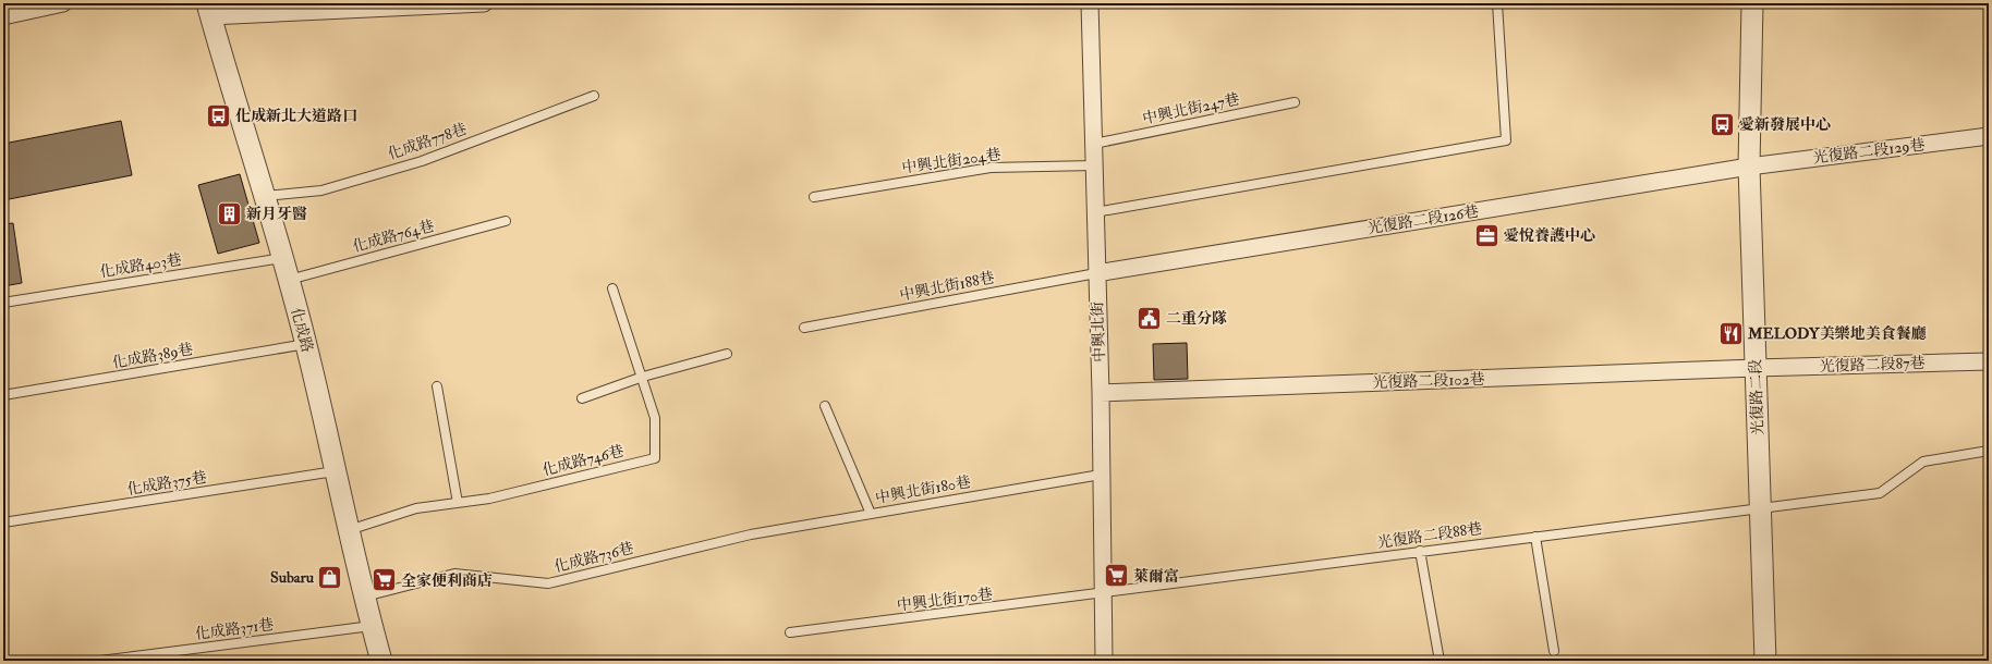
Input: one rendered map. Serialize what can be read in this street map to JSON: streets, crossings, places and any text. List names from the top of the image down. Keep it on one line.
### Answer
{"streets":{"street":["光復路二段129巷","光復路二段126巷","化成路","中興北街","光復路二段87巷","光復路二段102巷","光復路二段"],"lane":["中興北街247巷","化成路778巷","中興北街204巷","化成路764巷","化成路403巷","中興北街188巷","化成路389巷","化成路746巷","化成路375巷","中興北街180巷","光復路二段88巷","化成路736巷","中興北街170巷","化成路371巷"]},"crossings":[["中興北街247巷","中興北街"],["化成路778巷","化成路"],["光復路二段129巷","光復路二段126巷"],["光復路二段129巷","光復路二段"],["中興北街204巷","中興北街"],["光復路二段126巷","中興北街188巷"],["光復路二段126巷","中興北街"],["光復路二段126巷","光復路二段"],["化成路764巷","化成路"],["化成路403巷","化成路"],["中興北街188巷","中興北街"],["化成路","化成路389巷"],["化成路","化成路746巷"],["化成路","化成路375巷"],["化成路","化成路736巷"],["化成路","化成路371巷"],["中興北街","光復路二段102巷"],["中興北街","中興北街180巷"],["中興北街","光復路二段88巷"],["中興北街","中興北街170巷"],["光復路二段87巷","光復路二段102巷"],["光復路二段87巷","光復路二段"],["光復路二段102巷","光復路二段"],["光復路二段","光復路二段88巷"],["中興北街180巷","化成路736巷"],["光復路二段88巷","中興北街170巷"]],"places":{"bus stop":["化成新北大道路口","愛新發展中心"],"building":["新月牙醫"],"office":["愛悅養護中心"],"public building":["二重分隊"],"restaurant":["MELODY美樂地美食餐廳"],"supermarket":["萊爾富","全家便利商店"],"shop":["Subaru"]}}
